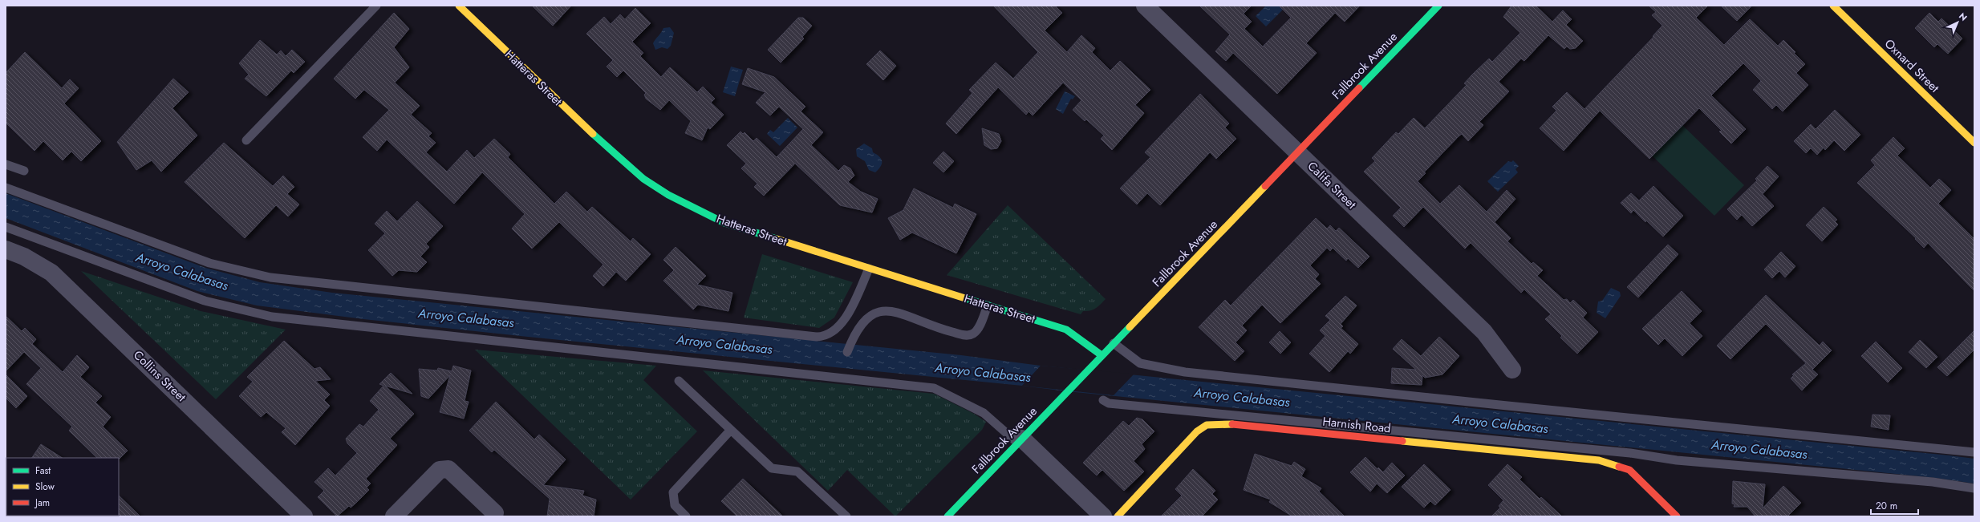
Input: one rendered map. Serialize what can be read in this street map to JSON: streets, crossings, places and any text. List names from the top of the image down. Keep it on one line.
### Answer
{"streets":{"street":["Fallbrook Avenue","Oxnard Street","Hatteras Street","Califa Street","Collins Street","Harnish Road"]},"crossings":[["Fallbrook Avenue","Hatteras Street"],["Fallbrook Avenue","Califa Street"]],"water":["Arroyo Calabasas"],"legend":["Fast","Slow","Jam"],"scale_bar":"20 m","north":"top right"}
